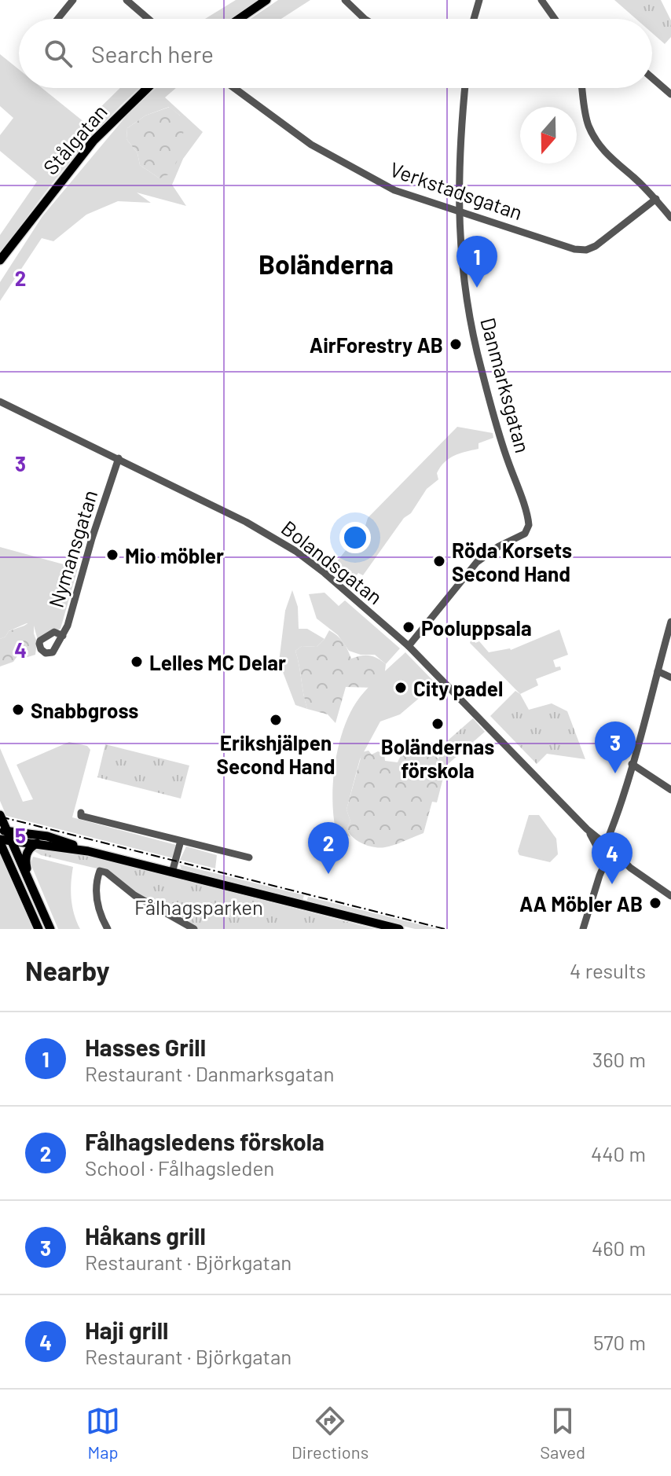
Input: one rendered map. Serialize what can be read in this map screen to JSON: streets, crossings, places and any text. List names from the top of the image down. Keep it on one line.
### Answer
{"streets":{"main road":["Stålgatan"],"street":["Verkstadsgatan","Danmarksgatan","Nymansgatan","Bolandsgatan"]},"crossings":[["Verkstadsgatan","Danmarksgatan"],["Danmarksgatan","Bolandsgatan"],["Nymansgatan","Bolandsgatan"]],"districts":["Boländerna"],"parks":["Fålhagsparken"],"places":["AirForestry AB","Mio möbler","Röda Korsets Second Hand","Pooluppsala","Lelles MC Delar","City padel","Snabbgross","Erikshjälpen Second Hand","Boländernas förskola","AA Möbler AB"],"north":"bottom","page":{"search":"Search here","pins":["1","3","2","4"],"heading":["Nearby","4 results"],"list":[{"mark":"1","name":"Hasses Grill","note":"Restaurant · Danmarksgatan","value":"360 m"},{"mark":"2","name":"Fålhagsledens förskola","note":"School · Fålhagsleden","value":"440 m"},{"mark":"3","name":"Håkans grill","note":"Restaurant · Björkgatan","value":"460 m"},{"mark":"4","name":"Haji grill","note":"Restaurant · Björkgatan","value":"570 m"}],"nav":["Map","Directions","Saved"]},"grid":{"rows":["2","3","4","5"]}}
